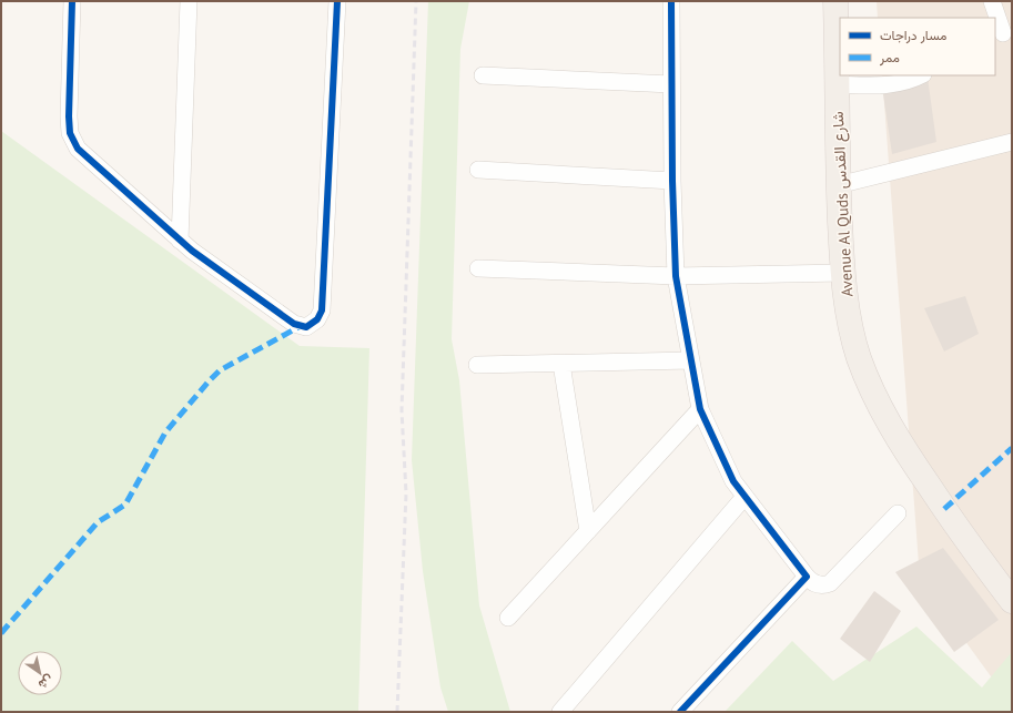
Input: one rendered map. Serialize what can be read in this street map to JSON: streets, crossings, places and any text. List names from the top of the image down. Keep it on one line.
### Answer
{"streets":{"main road":["Avenue Al Quds شارع القدس"]},"legend":["مسار دراجات","ممر"],"north":"bottom right"}
